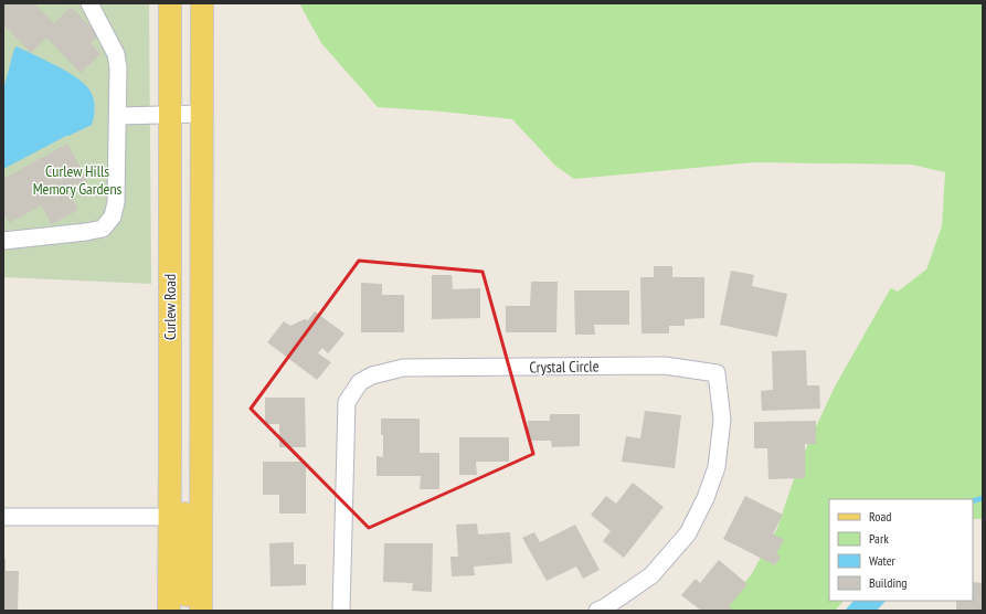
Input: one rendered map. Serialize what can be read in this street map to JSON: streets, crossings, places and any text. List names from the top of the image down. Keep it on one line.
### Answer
{"streets":{"main road":["Curlew Road"],"street":["Crystal Circle"]},"parks":["Curlew Hills Memory Gardens"],"legend":["Road","Park","Water","Building"]}
